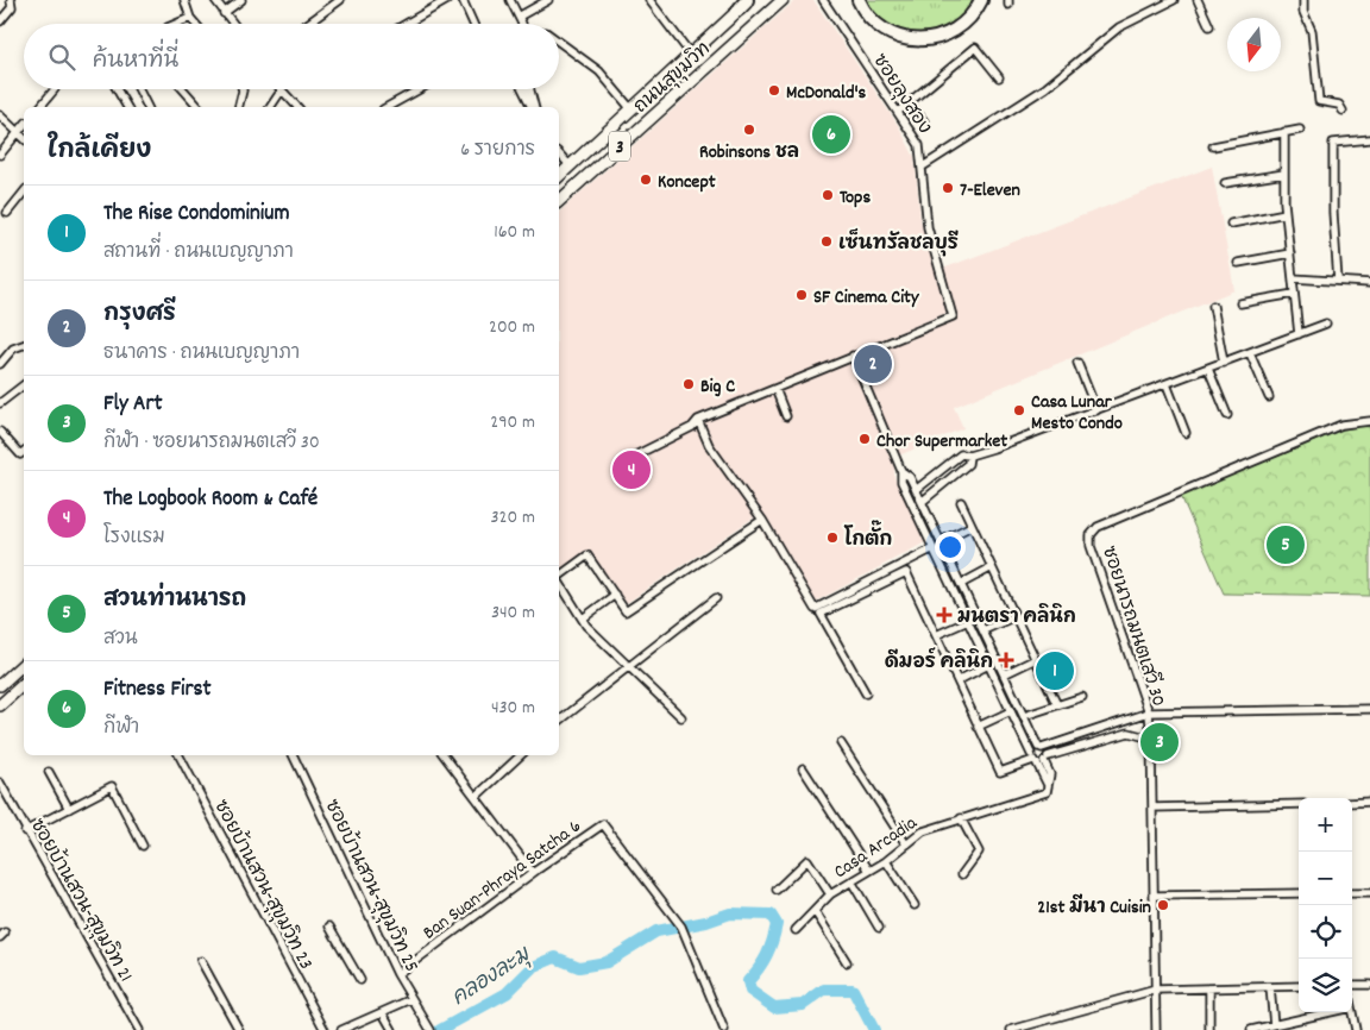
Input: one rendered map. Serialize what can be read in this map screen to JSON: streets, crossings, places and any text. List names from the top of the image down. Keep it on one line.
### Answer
{"streets":{"main road":["ถนนสุขุมวิท","3"],"street":["ซอยลุงสอง","ซอยนารถมนตเสวี 30","Casa Arcadia","Ban Suan-Phraya Satcha 6","ซอยบ้านสวน-สุขุมวิท 23","ซอยบ้านสวน-สุขุมวิท 25","ซอยบ้านสวน-สุขุมวิท 21"]},"crossings":[["Ban Suan-Phraya Satcha 6","ซอยบ้านสวน-สุขุมวิท 25"]],"water":["คลองละมุ"],"places":{"other":["McDonald's","Robinsons ชล","Koncept","7-Eleven","Tops","เซ็นทรัลชลบุรี","SF Cinema City","Big C","Casa Lunar Mesto Condo","Chor Supermarket","โกตั๊ก","21st มีนา Cuisin"],"health":["มนตรา คลินิก","ดีมอร์ คลินิก"]},"north":"bottom","page":{"search":"ค้นหาที่นี่","heading":["ใกล้เคียง","6 รายการ"],"pins":["6","2","4","5","1","3"],"list":[{"mark":"1","name":"The Rise Condominium","note":"สถานที่ · ถนนเบญญาภา","value":"160 m"},{"mark":"2","name":"กรุงศรี","note":"ธนาคาร · ถนนเบญญาภา","value":"200 m"},{"mark":"3","name":"Fly Art","note":"กีฬา · ซอยนารถมนตเสวี 30","value":"290 m"},{"mark":"4","name":"The Logbook Room & Café","note":"โรงแรม","value":"320 m"},{"mark":"5","name":"สวนท่านนารถ","note":"สวน","value":"340 m"},{"mark":"6","name":"Fitness First","note":"กีฬา","value":"430 m"}],"map_buttons":["+","−"]}}
